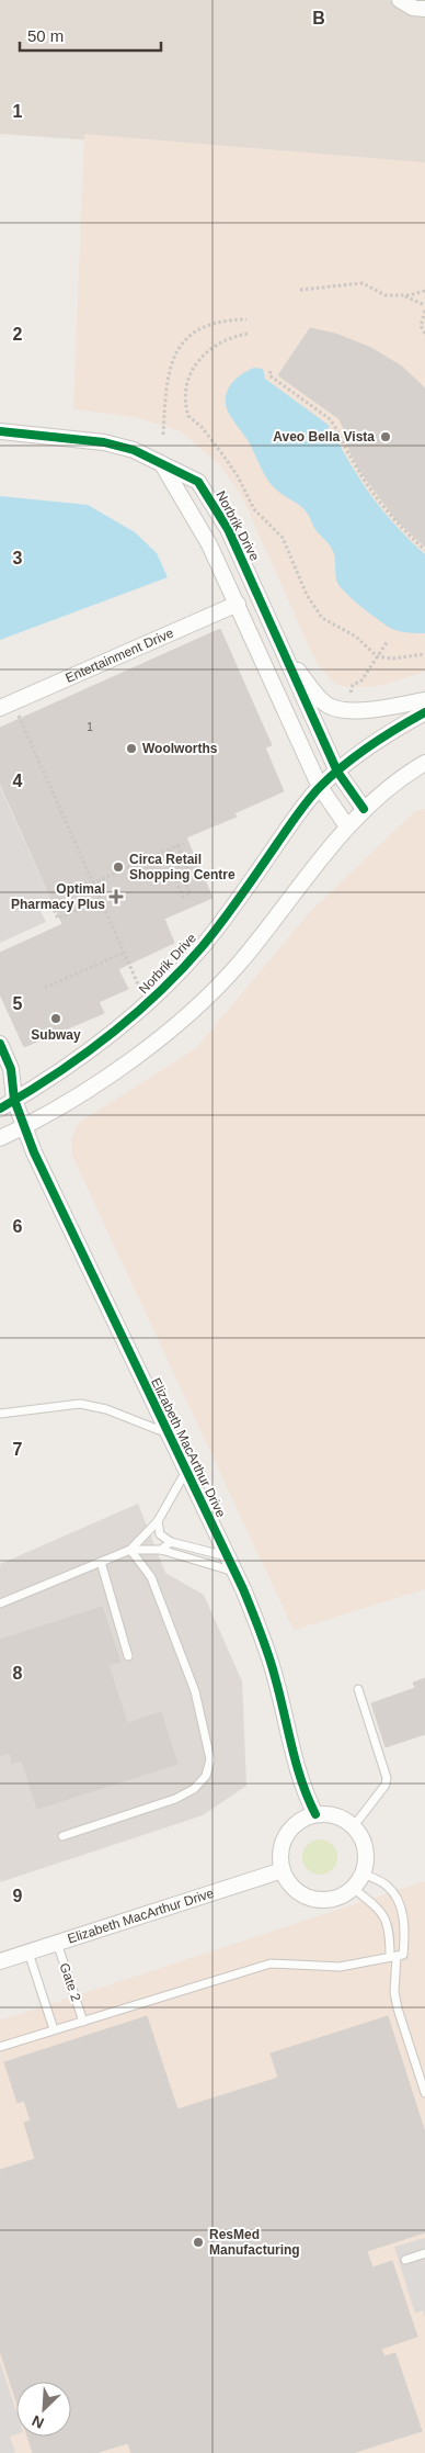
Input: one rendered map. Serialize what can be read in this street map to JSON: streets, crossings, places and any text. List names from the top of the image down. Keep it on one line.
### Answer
{"streets":{"street":["Norbrik Drive","Entertainment Drive","Elizabeth MacArthur Drive"],"lane":["Gate 2"]},"crossings":[["Norbrik Drive","Elizabeth MacArthur Drive"],["Elizabeth MacArthur Drive","Gate 2"]],"places":{"other":["Aveo Bella Vista","Woolworths","Circa Retail Shopping Centre","Subway","ResMed Manufacturing"],"health":["Optimal Pharmacy Plus"]},"house_numbers":["1"],"scale_bar":"50 m","north":"bottom left","grid":{"columns":["B"],"rows":["1","2","3","4","5","6","7","8","9"]}}
